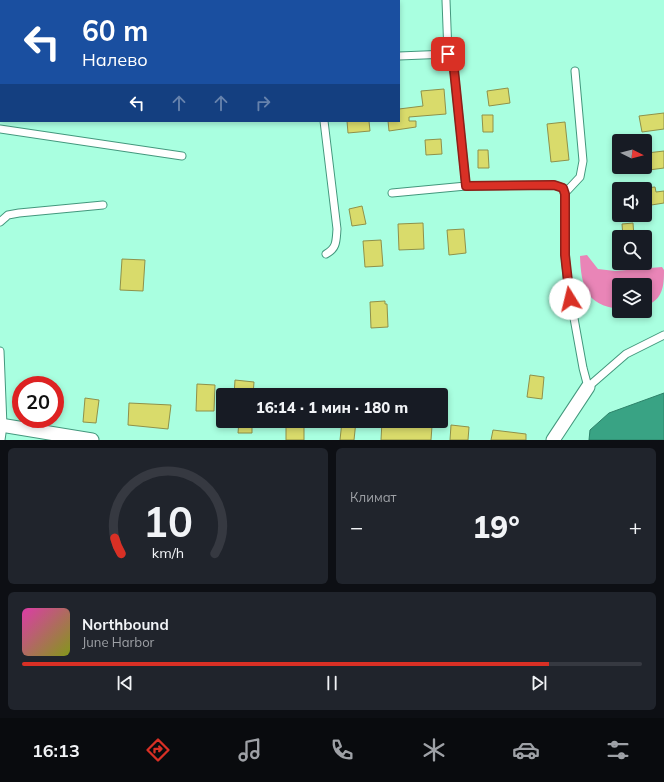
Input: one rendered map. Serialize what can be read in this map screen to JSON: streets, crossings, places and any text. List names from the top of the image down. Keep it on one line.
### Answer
{"north":"right","page":{"turn":["60 m","Налево"],"limit":"20","trip":"16:14 · 1 мин · 180 m","tile":"Климат","heat":["−","19°","+"],"song":["Northbound","June Harbor"],"tabs":"16:13","gauge":["10","km/h"]}}
